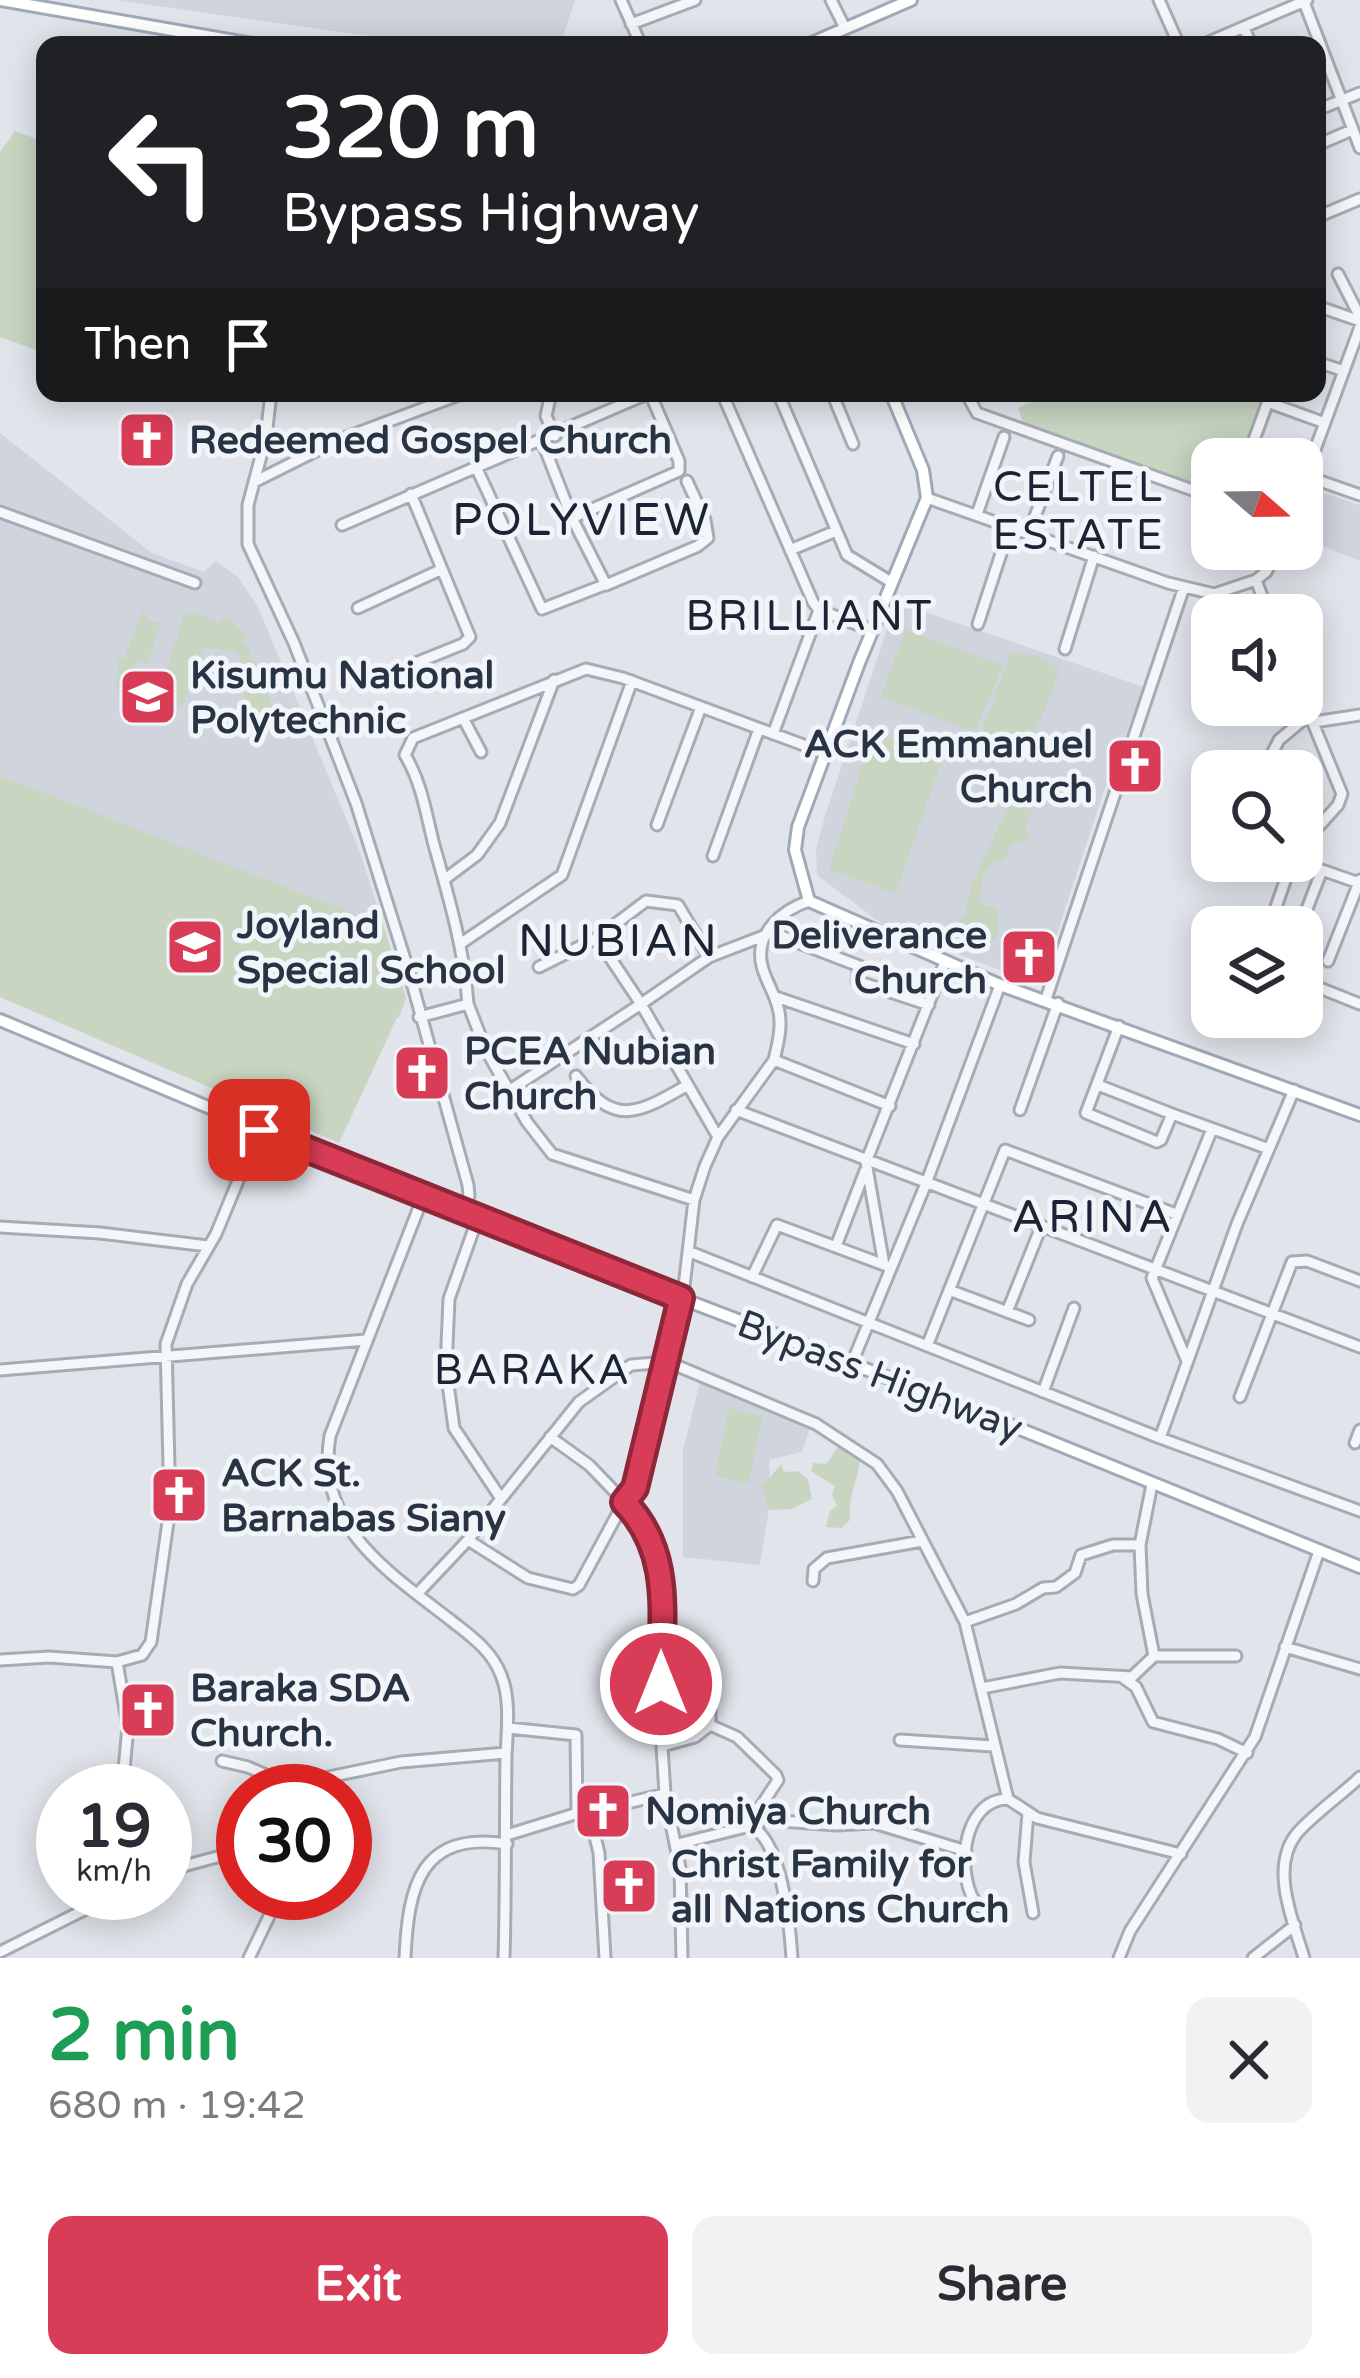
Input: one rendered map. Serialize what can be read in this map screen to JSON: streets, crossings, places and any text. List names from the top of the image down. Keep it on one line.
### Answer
{"streets":{"main road":["Bypass Highway"]},"districts":["CELTEL ESTATE","POLYVIEW","BRILLIANT","NUBIAN","ARINA","BARAKA"],"places":{"church":["Redeemed Gospel Church","ACK Emmanuel Church","Deliverance Church","PCEA Nubian Church","ACK St. Barnabas Siany","Baraka SDA Church.","Nomiya Church","Christ Family for all Nations Church"],"school or university":["Kisumu National Polytechnic","Joyland Special School"]},"north":"right","page":{"turn":["320 m","Bypass Highway"],"then":"Then","speed":"19 km/h","limit":"30","heading":["2 min","680 m · 19:42"],"buttons":["Exit","Share"]}}
